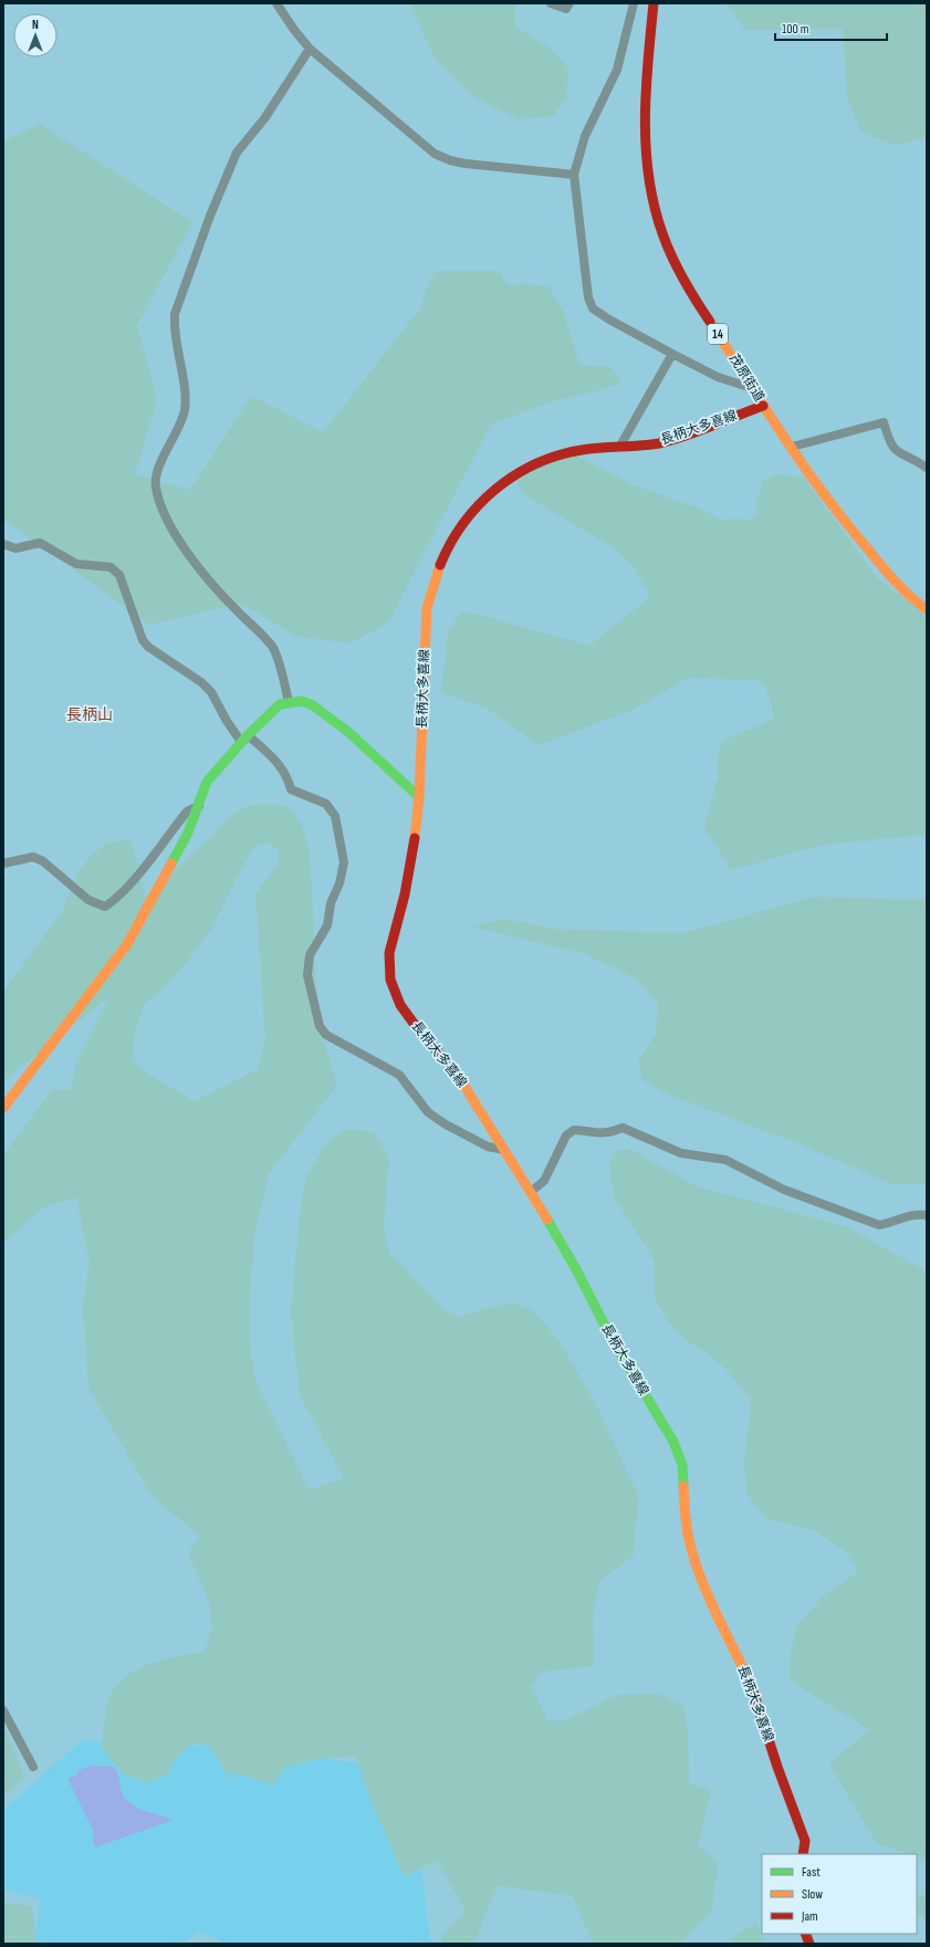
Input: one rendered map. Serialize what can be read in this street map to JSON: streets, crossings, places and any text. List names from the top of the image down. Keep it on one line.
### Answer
{"streets":{"main road":["14","茂原街道","長柄大多喜線"]},"crossings":[["茂原街道","長柄大多喜線"]],"districts":["長柄山"],"legend":["Fast","Slow","Jam"],"scale_bar":"100 m","north":"top"}
